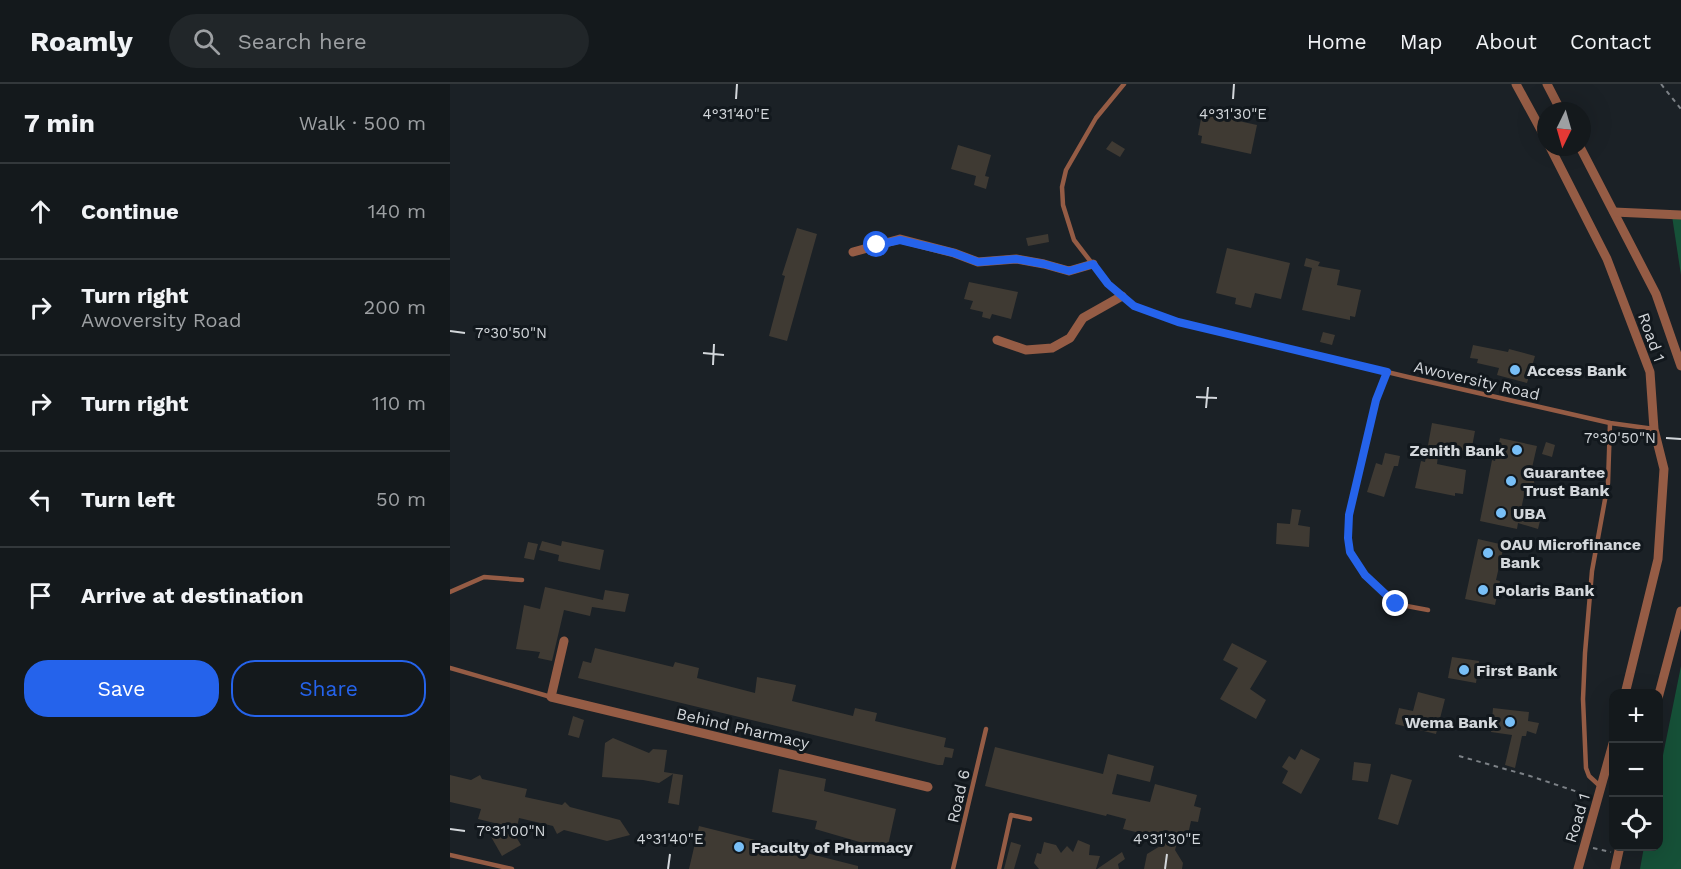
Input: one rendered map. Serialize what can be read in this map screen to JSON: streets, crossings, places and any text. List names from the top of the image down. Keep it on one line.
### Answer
{"streets":{"street":["Road 1","Behind Pharmacy"],"lane":["Awoversity Road","Road 6"]},"crossings":[["Road 1","Awoversity Road"]],"places":["Access Bank","Zenith Bank","Guarantee Trust Bank","UBA","OAU Microfinance Bank","Polaris Bank","First Bank","Wema Bank","Faculty of Pharmacy"],"north":"bottom","page":{"header":"Roamly","search":"Search here","nav":["Home","Map","About","Contact"],"heading":["7 min","Walk · 500 m"],"list":[["Continue","140 m"],["Turn right","Awoversity Road","200 m"],["Turn right","110 m"],["Turn left","50 m"],"Arrive at destination"],"buttons":["Save","Share"],"map_buttons":["+","−"]},"coordinates":["4°31'40\"E","4°31'30\"E","7°30'50\"N","7°31'00\"N"]}
